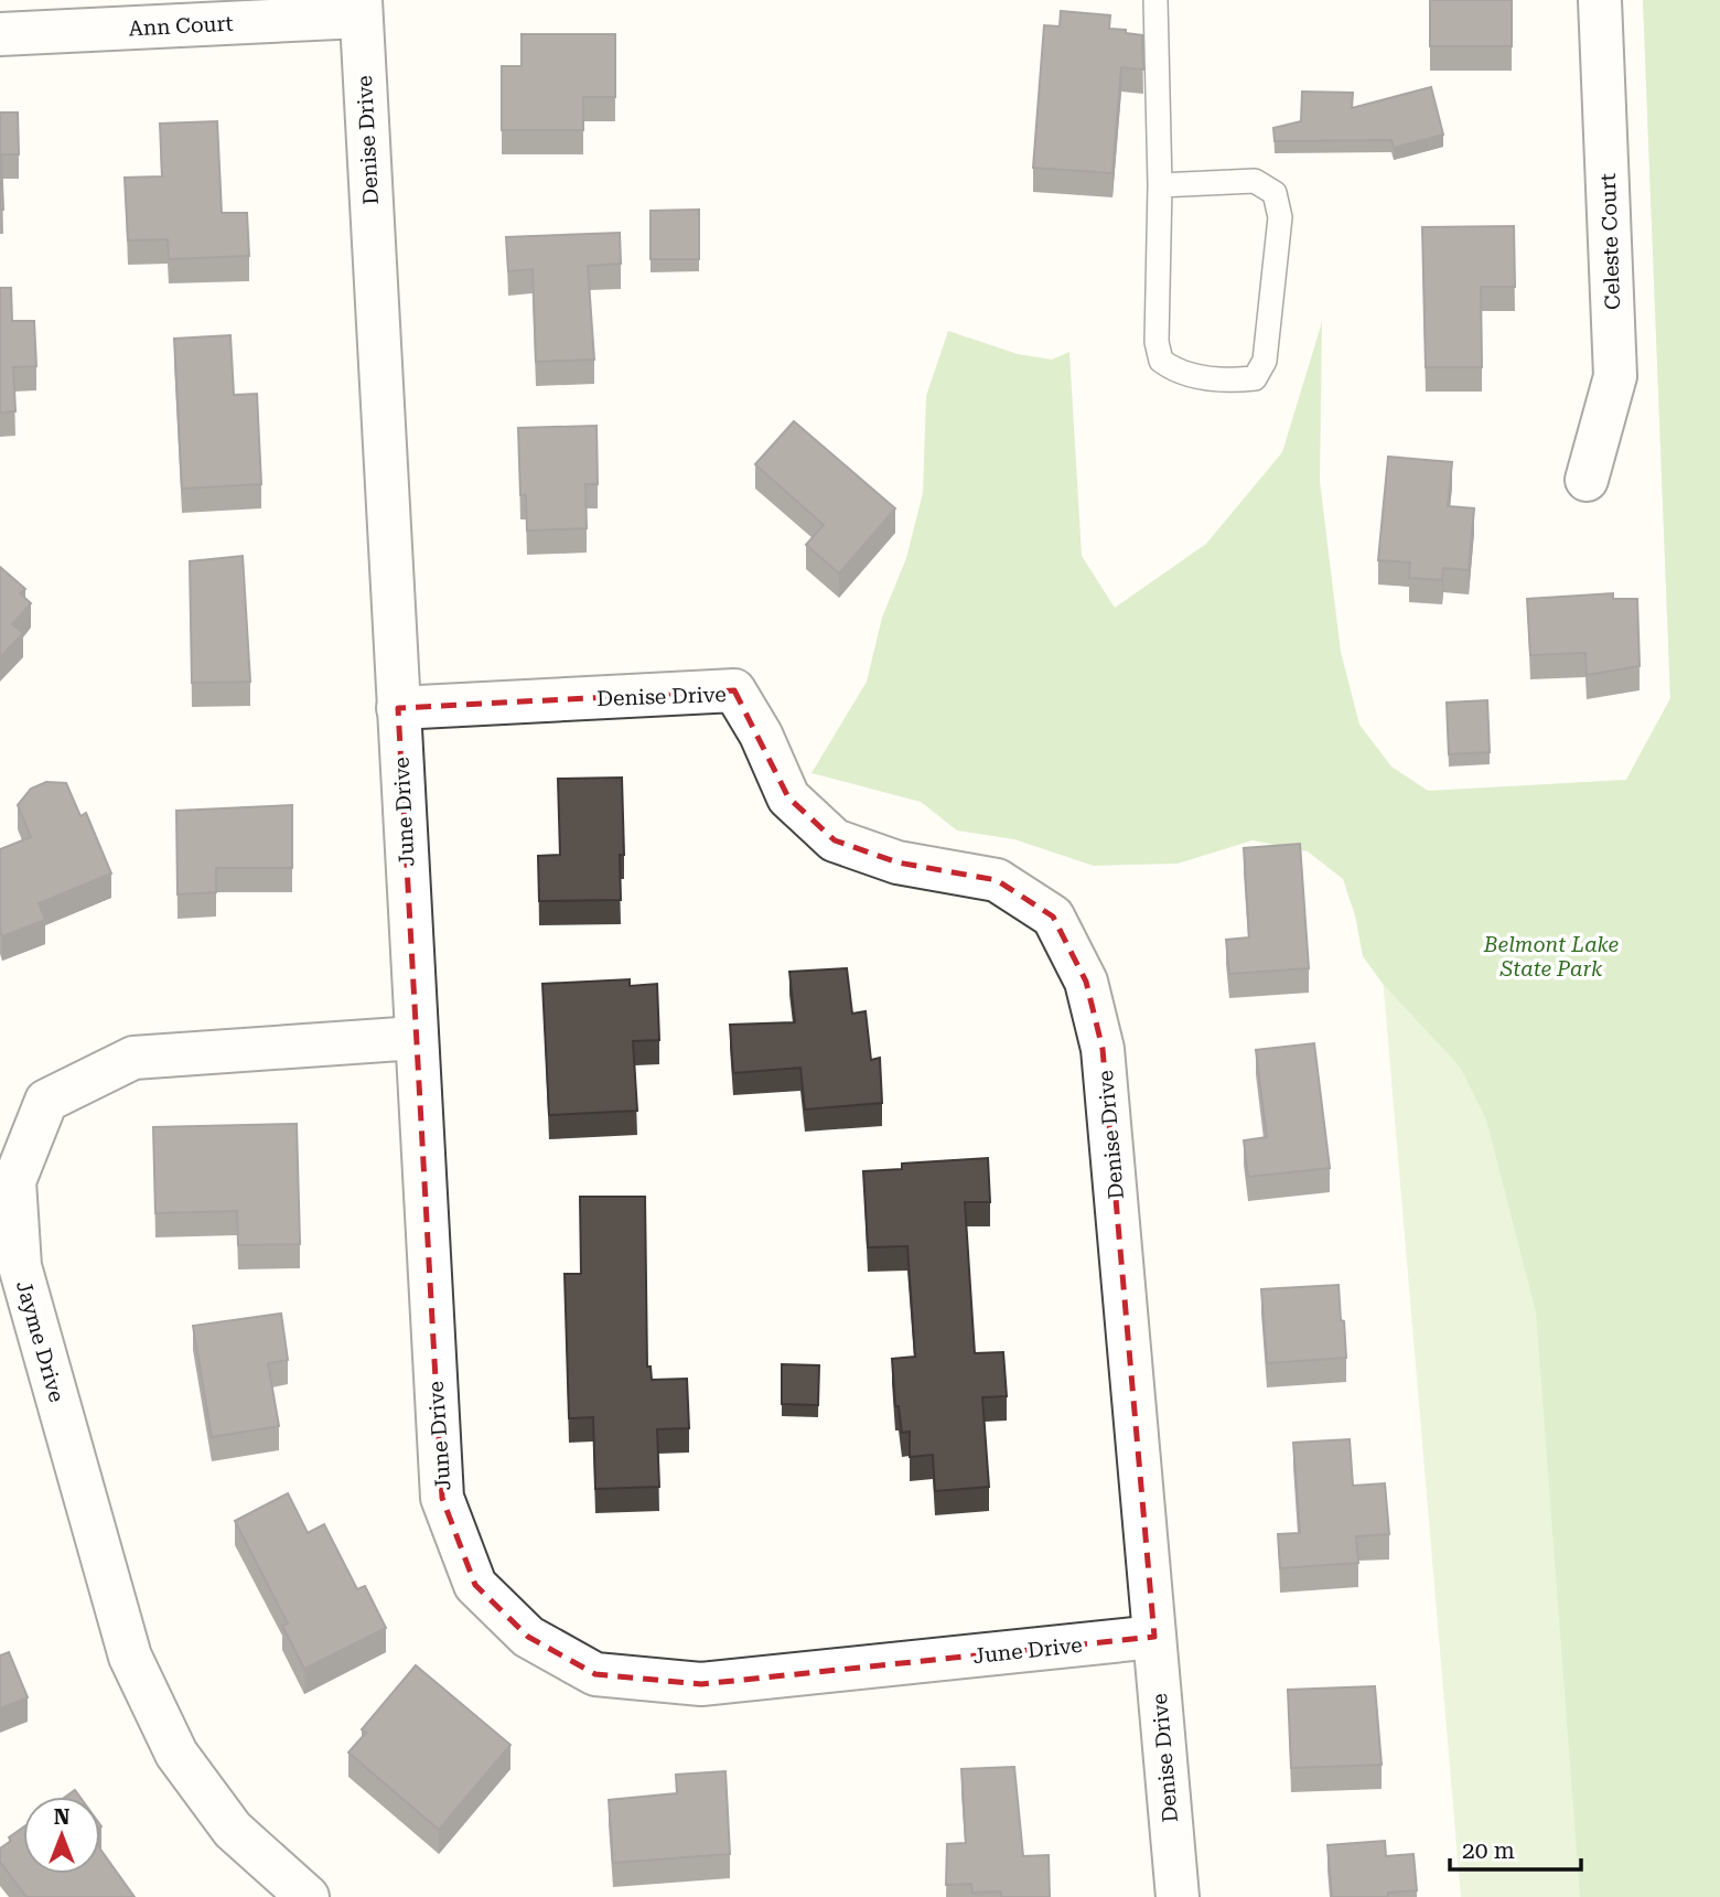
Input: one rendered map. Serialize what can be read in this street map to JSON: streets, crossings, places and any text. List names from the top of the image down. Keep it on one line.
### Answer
{"streets":{"street":["Ann Court","Denise Drive","Celeste Court","June Drive","Jayme Drive"]},"crossings":[["Ann Court","Denise Drive"],["Denise Drive","June Drive"],["June Drive","Jayme Drive"]],"parks":["Belmont Lake State Park"],"scale_bar":"20 m","north":"top"}
